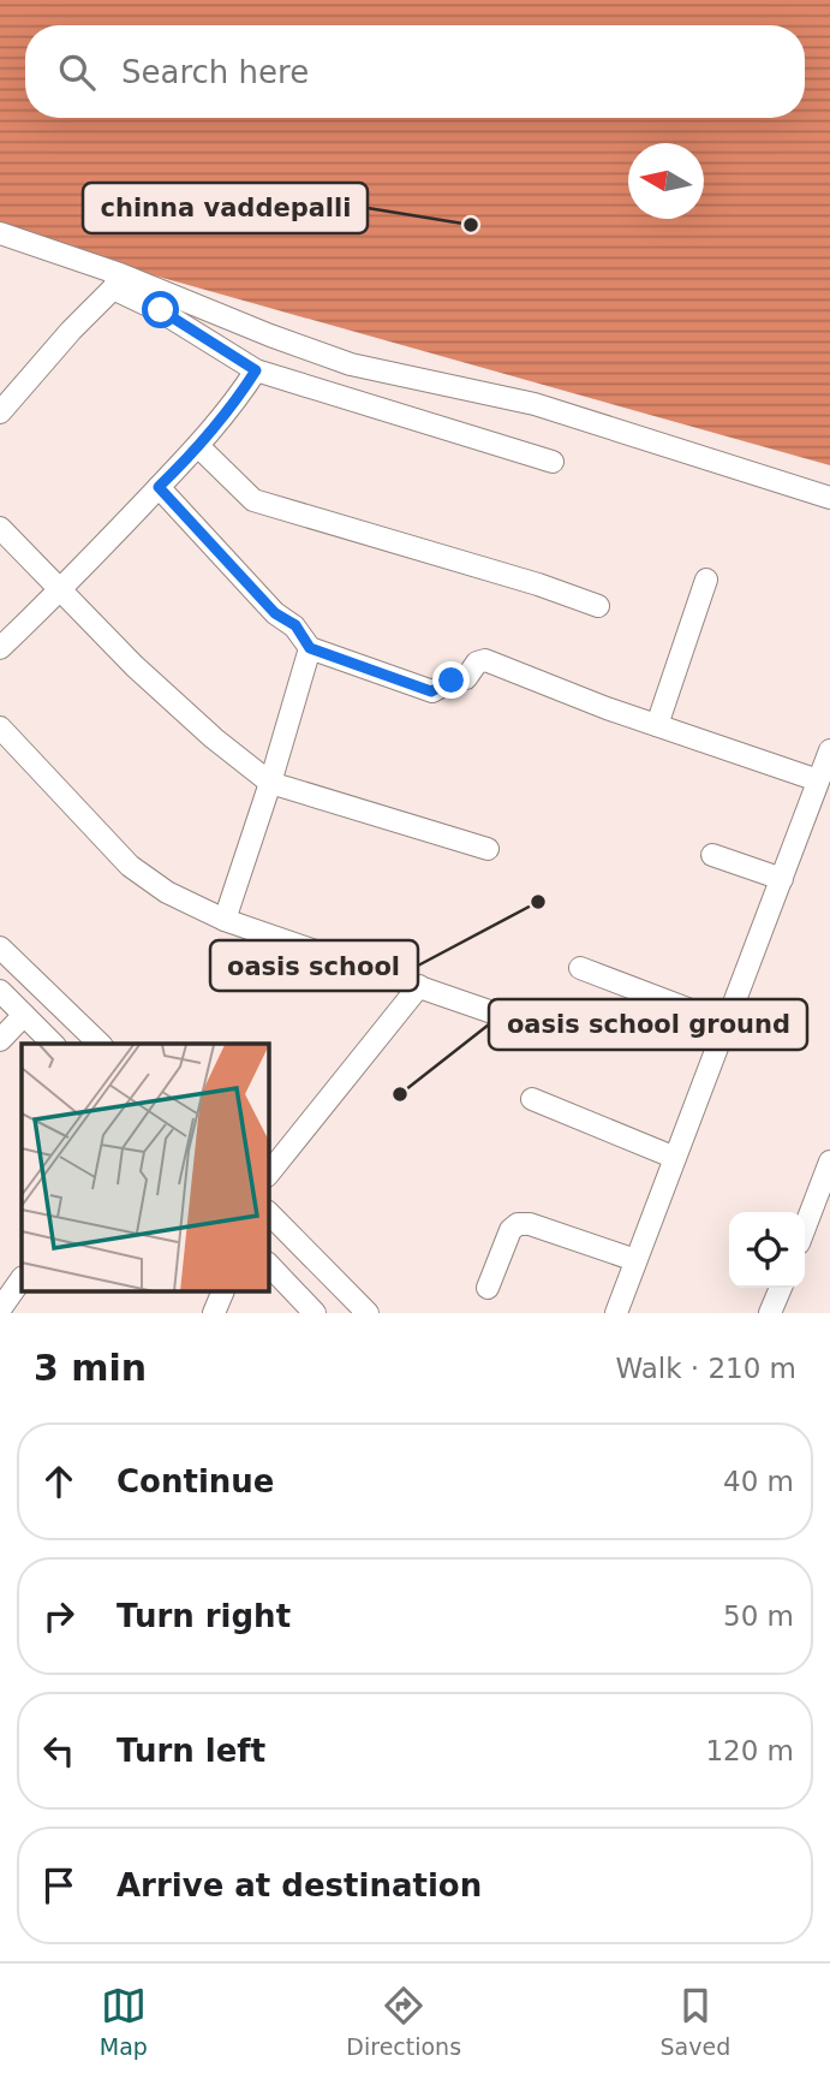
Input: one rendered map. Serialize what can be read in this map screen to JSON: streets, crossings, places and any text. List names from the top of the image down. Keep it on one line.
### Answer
{"places":["chinna vaddepalli","oasis school","oasis school ground"],"north":"left","page":{"search":"Search here","heading":["3 min","Walk · 210 m"],"list":[["Continue","40 m"],["Turn right","50 m"],["Turn left","120 m"],"Arrive at destination"],"nav":["Map","Directions","Saved"]}}
